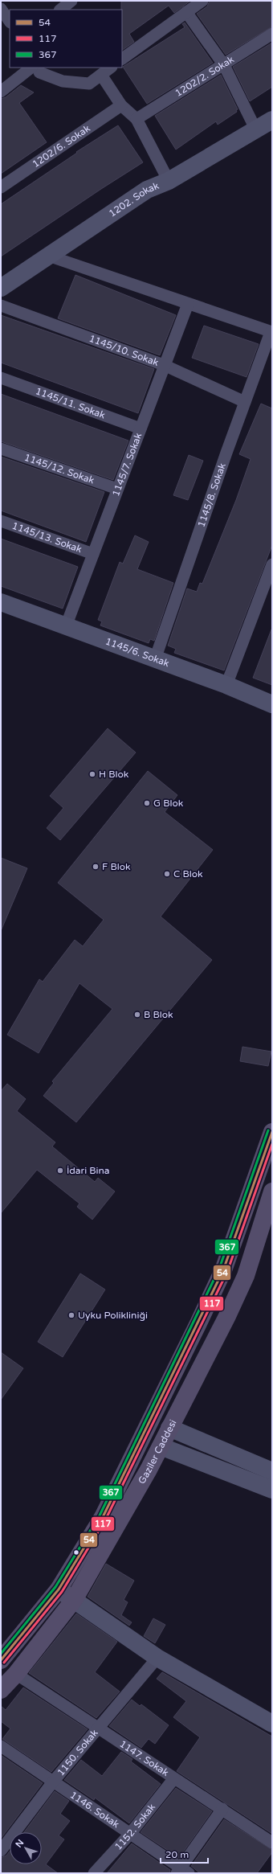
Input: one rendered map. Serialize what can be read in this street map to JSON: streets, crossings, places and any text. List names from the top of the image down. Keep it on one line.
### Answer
{"streets":{"main road":["Gaziler Caddesi"],"street":["1202/2. Sokak","1202/6. Sokak","1202. Sokak","1145/10. Sokak","1145/11. Sokak","1145/7. Sokak","1145/12. Sokak","1145/8. Sokak","1145/13. Sokak","1145/6. Sokak","1150. Sokak","1147. Sokak","1146. Sokak","1152. Sokak"]},"crossings":[["1145/10. Sokak","1145/7. Sokak"],["1145/10. Sokak","1145/8. Sokak"],["1145/11. Sokak","1145/7. Sokak"],["1145/7. Sokak","1145/12. Sokak"],["1145/7. Sokak","1145/13. Sokak"],["1145/7. Sokak","1145/6. Sokak"],["1145/8. Sokak","1145/6. Sokak"],["Gaziler Caddesi","1147. Sokak"],["1150. Sokak","1147. Sokak"],["1150. Sokak","1146. Sokak"],["1147. Sokak","1152. Sokak"],["1146. Sokak","1152. Sokak"]],"places":["H Blok","G Blok","F Blok","C Blok","B Blok","İdari Bina","Uyku Polikliniği"],"lines":["transit line 367","transit line 54","transit line 117"],"legend":["54","117","367"],"scale_bar":"20 m","north":"top left"}
